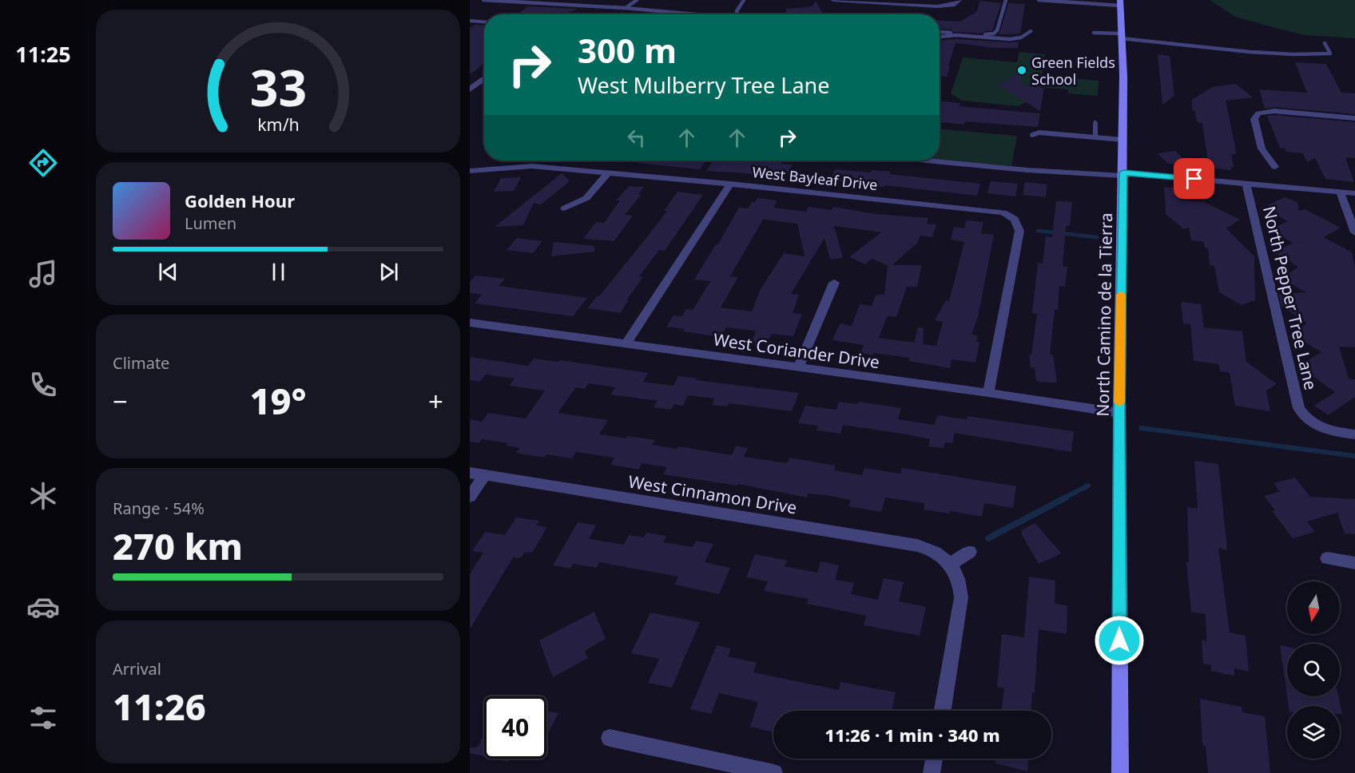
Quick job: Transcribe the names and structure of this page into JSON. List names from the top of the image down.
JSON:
{
  "streets": {
    "street": [
      "West Bayleaf Drive",
      "North Pepper Tree Lane",
      "North Camino de la Tierra",
      "West Coriander Drive",
      "West Cinnamon Drive"
    ]
  },
  "crossings": [
    ["West Bayleaf Drive", "West Coriander Drive"],
    ["North Camino de la Tierra", "West Coriander Drive"]
  ],
  "places": ["Green Fields School"],
  "north": "bottom",
  "page": {
    "tabs": "11:25",
    "turn": ["300 m", "West Mulberry Tree Lane"],
    "song": ["Golden Hour", "Lumen"],
    "tile": [
      "Climate",
      ["Range · 54%", "270 km"],
      ["Arrival", "11:26"]
    ],
    "heat": ["−", "19°", "+"],
    "limit": "40",
    "trip": "11:26 · 1 min · 340 m",
    "gauge": ["33", "km/h"]
  }
}
